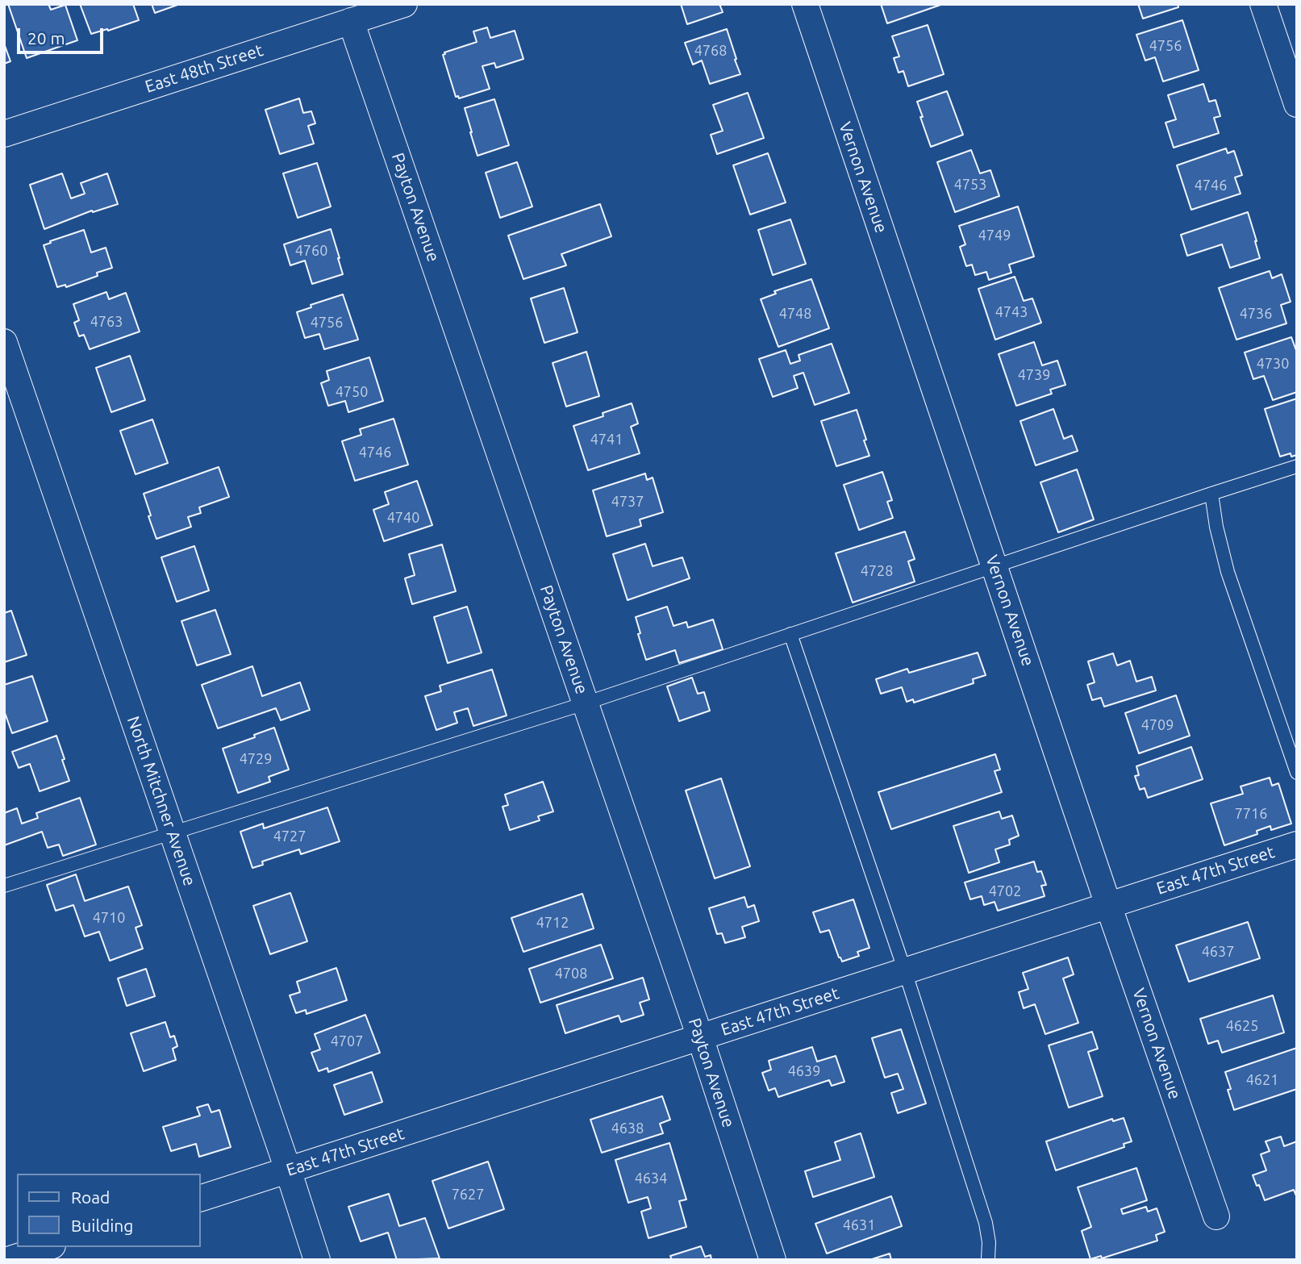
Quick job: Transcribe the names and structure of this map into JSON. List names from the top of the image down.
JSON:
{
  "streets": {
    "street": [
      "East 48th Street",
      "Vernon Avenue",
      "Payton Avenue",
      "North Mitchner Avenue",
      "East 47th Street"
    ]
  },
  "crossings": [
    ["East 48th Street", "Payton Avenue"],
    ["Vernon Avenue", "East 47th Street"],
    ["Payton Avenue", "East 47th Street"],
    ["North Mitchner Avenue", "East 47th Street"]
  ],
  "house_numbers": [
    "4756",
    "4768",
    "4753",
    "4746",
    "4749",
    "4760",
    "4743",
    "4748",
    "4736",
    "4763",
    "4756",
    "4730",
    "4739",
    "4750",
    "4741",
    "4746",
    "4737",
    "4740",
    "4728",
    "4709",
    "4729",
    "7716",
    "4727",
    "4702",
    "4710",
    "4712",
    "4637",
    "4708",
    "4625",
    "4707",
    "4639",
    "4621",
    "4638",
    "4634",
    "7627",
    "4631"
  ],
  "legend": ["Road", "Building"],
  "scale_bar": "20 m"
}
